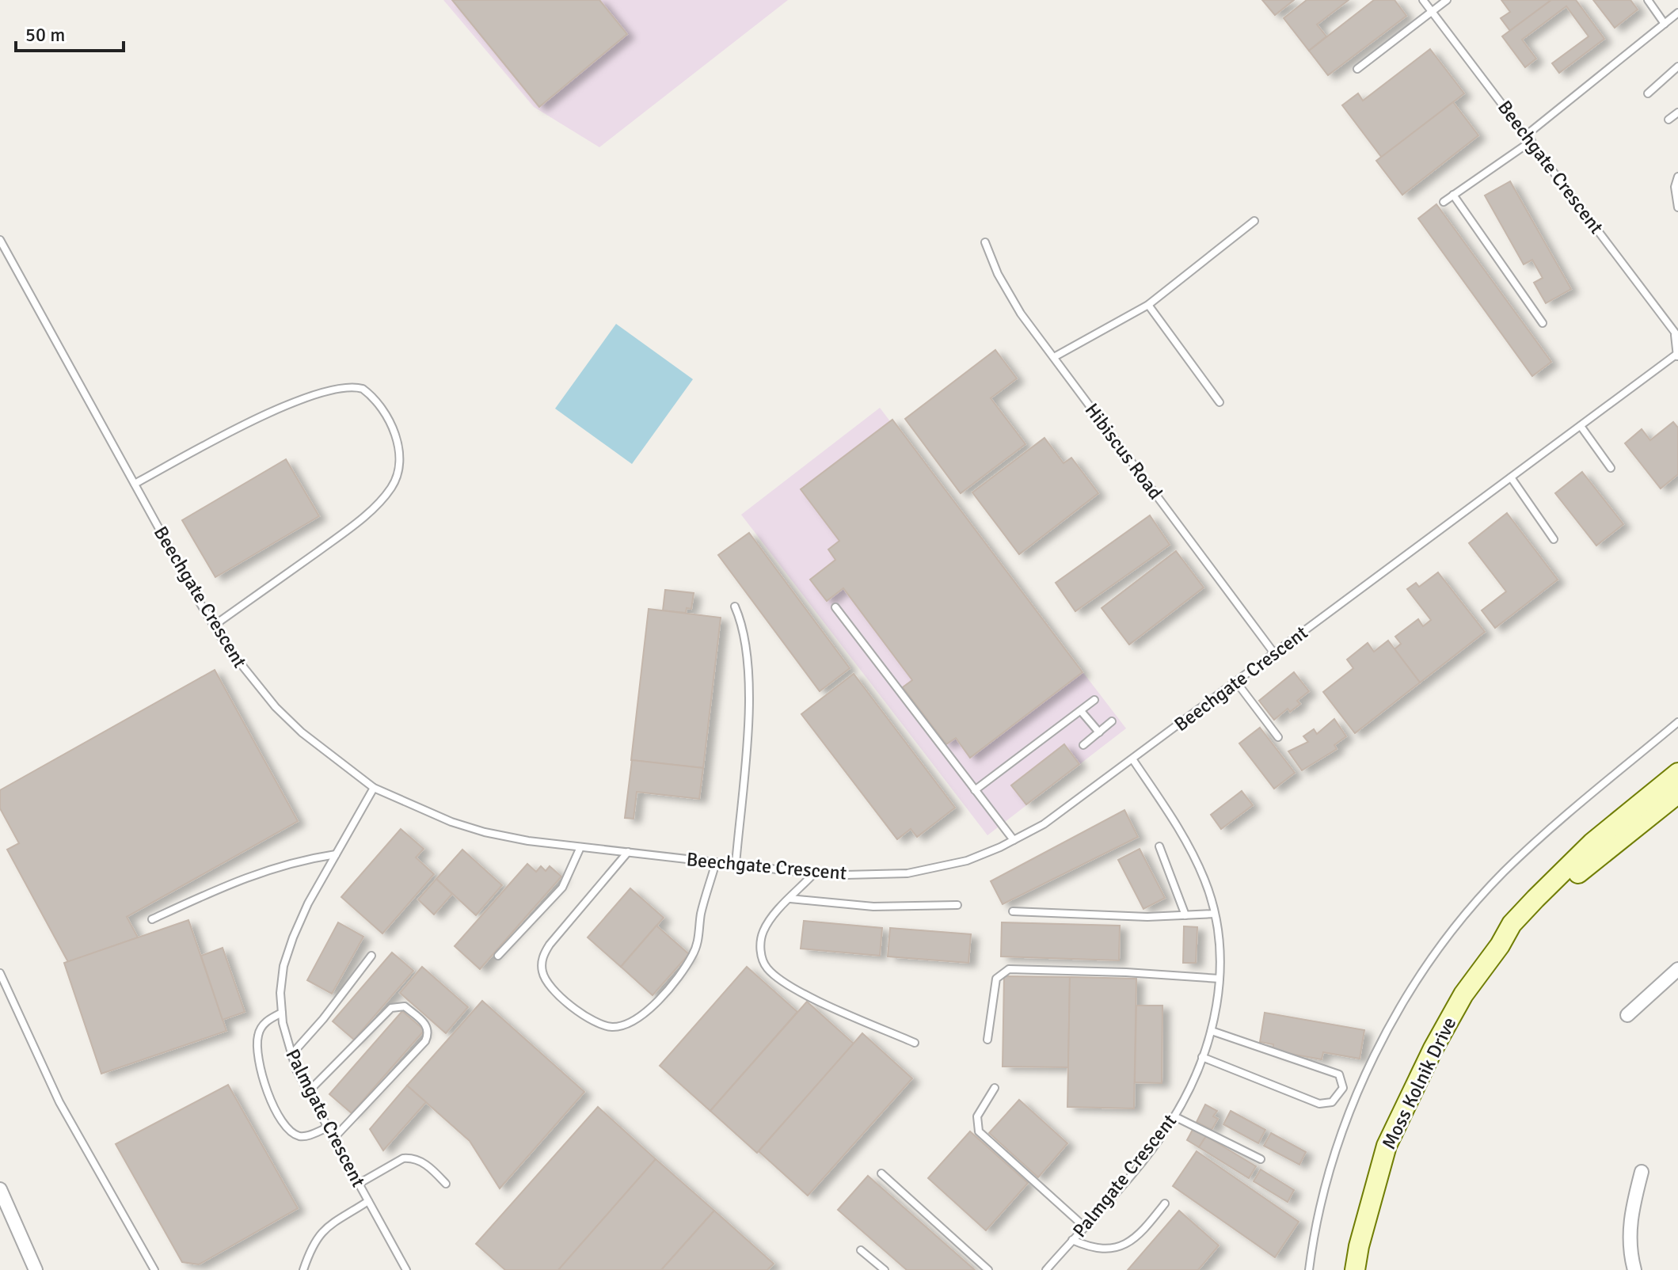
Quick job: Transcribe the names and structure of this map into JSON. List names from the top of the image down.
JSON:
{
  "streets": {
    "main road": ["Moss Kolnik Drive"],
    "lane": ["Beechgate Crescent", "Hibiscus Road", "Palmgate Crescent"]
  },
  "crossings": [
    ["Beechgate Crescent", "Hibiscus Road"],
    ["Beechgate Crescent", "Palmgate Crescent"]
  ],
  "scale_bar": "50 m"
}
